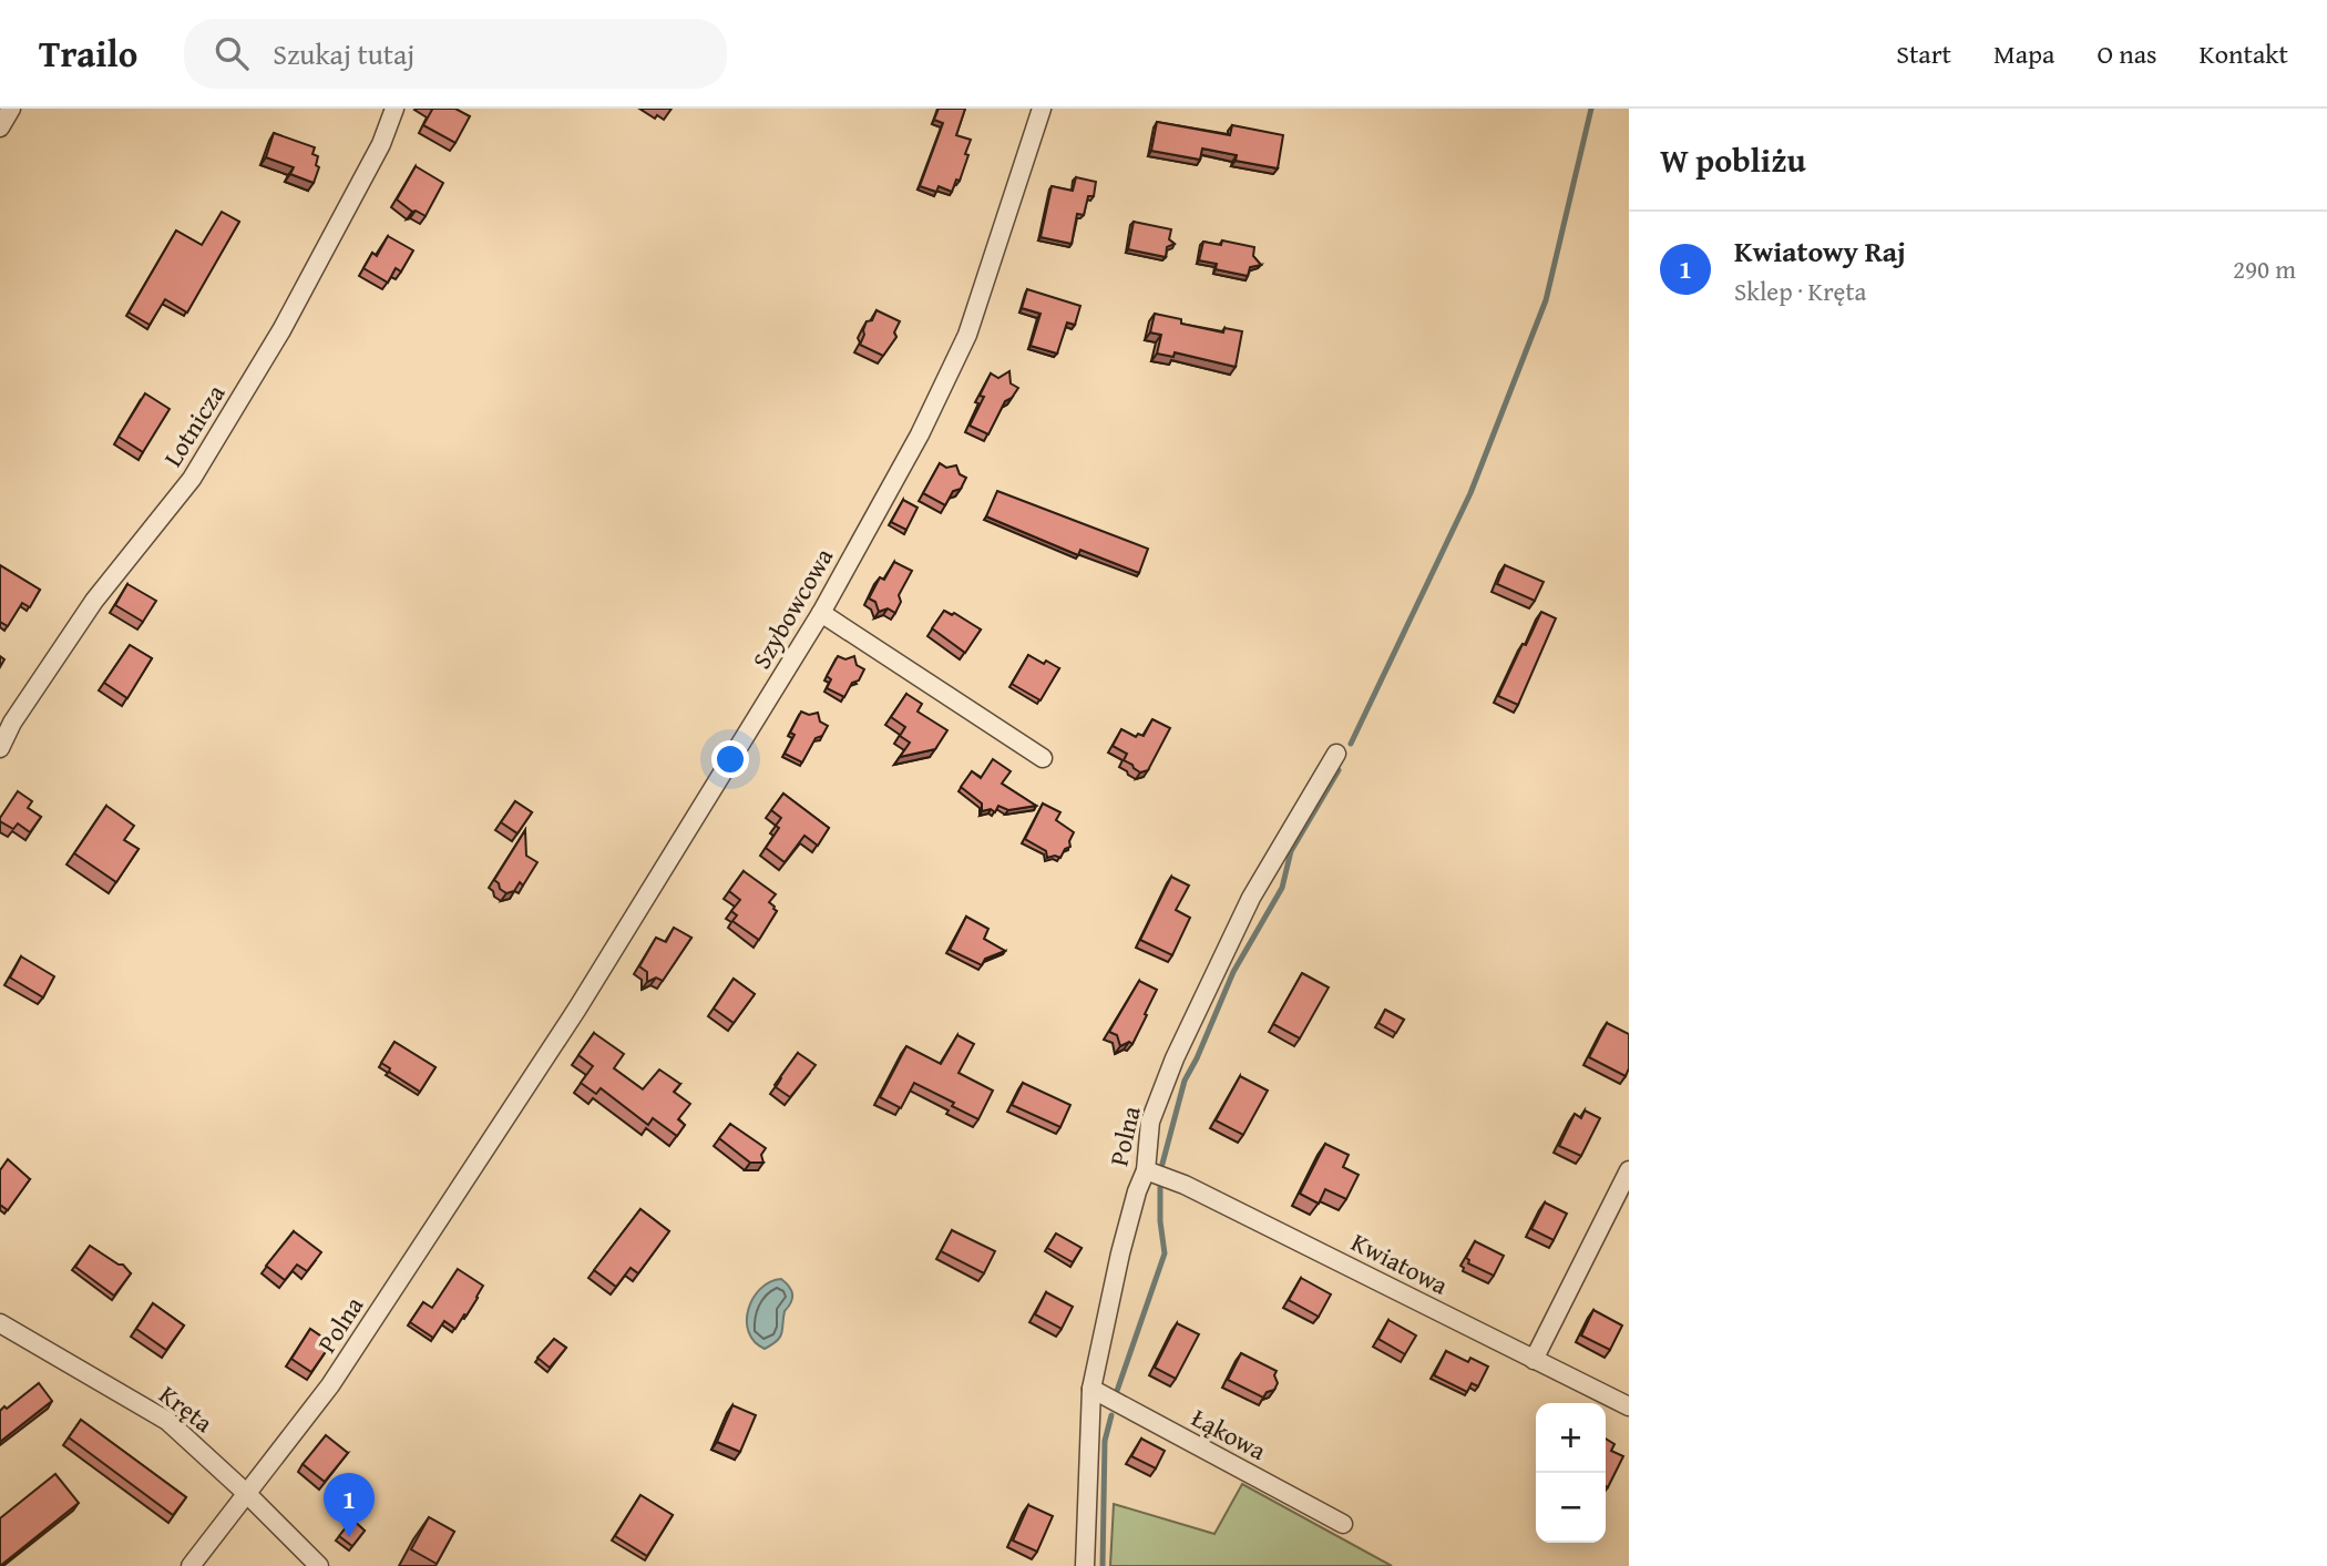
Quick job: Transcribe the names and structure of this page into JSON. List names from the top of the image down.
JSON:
{
  "streets": {
    "street": [
      "Lotnicza",
      "Szybowcowa",
      "Polna",
      "Kwiatowa",
      "Kręta",
      "Łąkowa"
    ]
  },
  "crossings": [
    ["Szybowcowa", "Polna"],
    ["Polna", "Kwiatowa"],
    ["Polna", "Kręta"],
    ["Polna", "Łąkowa"]
  ],
  "page": {
    "header": "Trailo",
    "search": "Szukaj tutaj",
    "nav": [
      "Start",
      "Mapa",
      "O nas",
      "Kontakt"
    ],
    "heading": "W pobliżu",
    "list": [
      {
        "mark": "1",
        "name": "Kwiatowy Raj",
        "note": "Sklep · Kręta",
        "value": "290 m"
      }
    ],
    "map_buttons": ["+", "−"],
    "pins": "1"
  }
}
